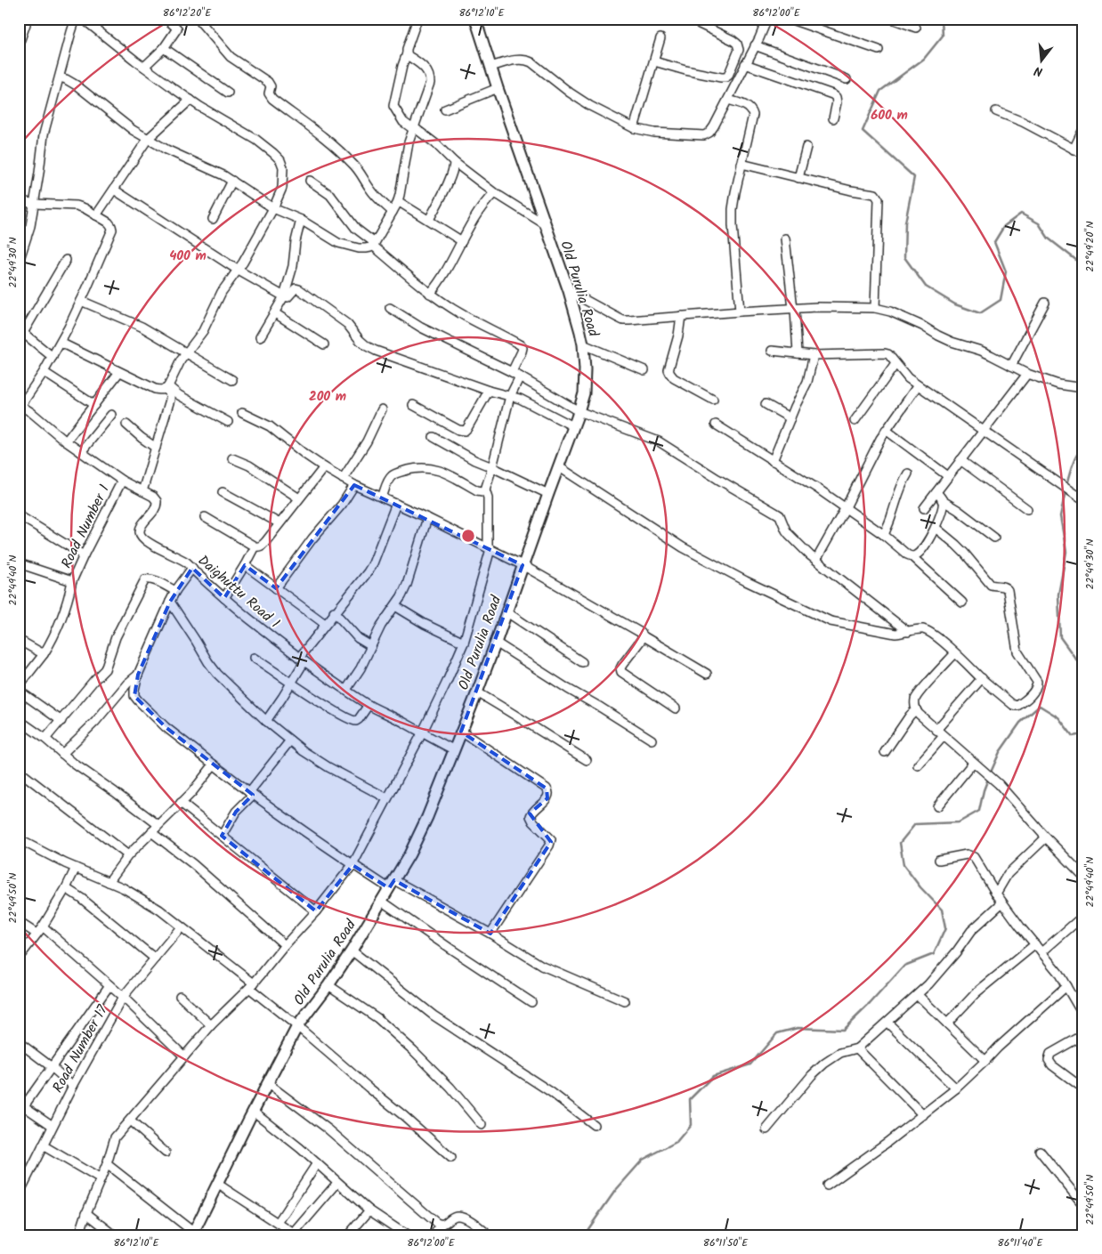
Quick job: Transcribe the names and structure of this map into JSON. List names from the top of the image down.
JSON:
{
  "streets": {
    "main road": ["Old Purulia Road"],
    "street": ["Road Number 1", "Daighuttu Road 1", "Road Number 17"]
  },
  "crossings": [
    ["Old Purulia Road", "Daighuttu Road 1"],
    ["Road Number 1", "Daighuttu Road 1"]
  ],
  "north": "bottom",
  "coordinates": [
    "86°12'20\"E",
    "86°12'10\"E",
    "86°12'00\"E",
    "22°49'20\"N",
    "22°49'30\"N",
    "22°49'40\"N",
    "22°49'50\"N",
    "86°11'50\"E",
    "86°11'40\"E"
  ],
  "rings": ["600 m", "400 m", "200 m"]
}
